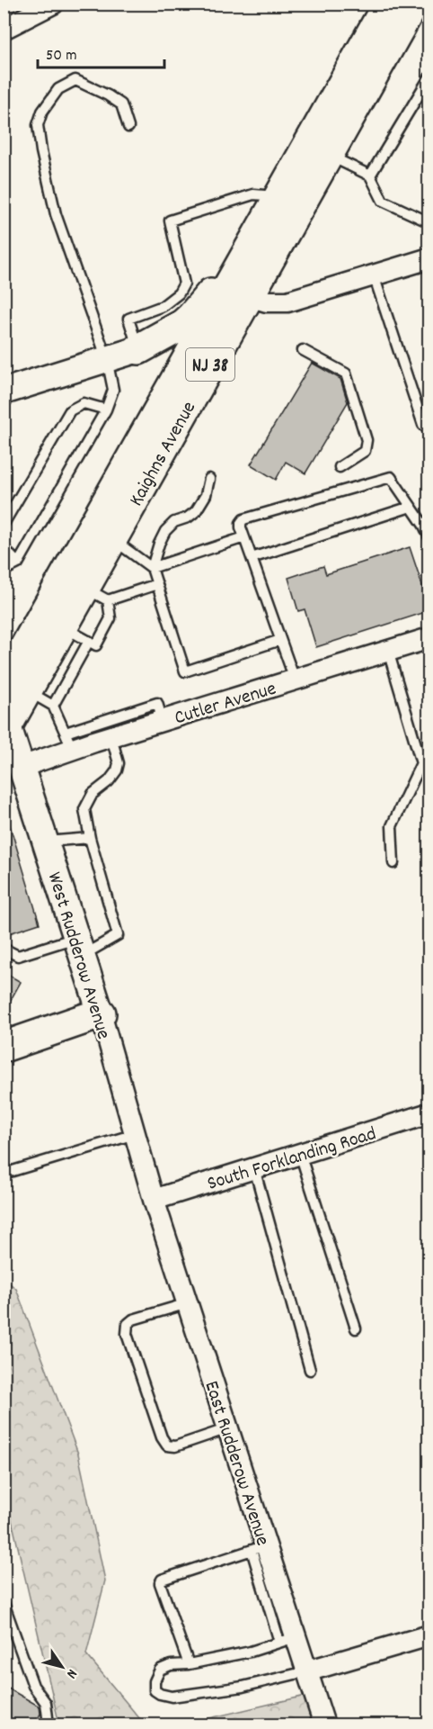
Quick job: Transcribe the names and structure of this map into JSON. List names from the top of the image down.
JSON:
{
  "streets": {
    "highway": ["NJ 38", "Kaighns Avenue"],
    "street": [
      "Cutler Avenue",
      "West Rudderow Avenue",
      "South Forklanding Road",
      "East Rudderow Avenue"
    ]
  },
  "crossings": [
    ["Kaighns Avenue", "West Rudderow Avenue"],
    ["Cutler Avenue", "West Rudderow Avenue"],
    ["West Rudderow Avenue", "South Forklanding Road"],
    ["West Rudderow Avenue", "East Rudderow Avenue"],
    ["South Forklanding Road", "East Rudderow Avenue"]
  ],
  "scale_bar": "50 m",
  "north": "bottom right"
}
